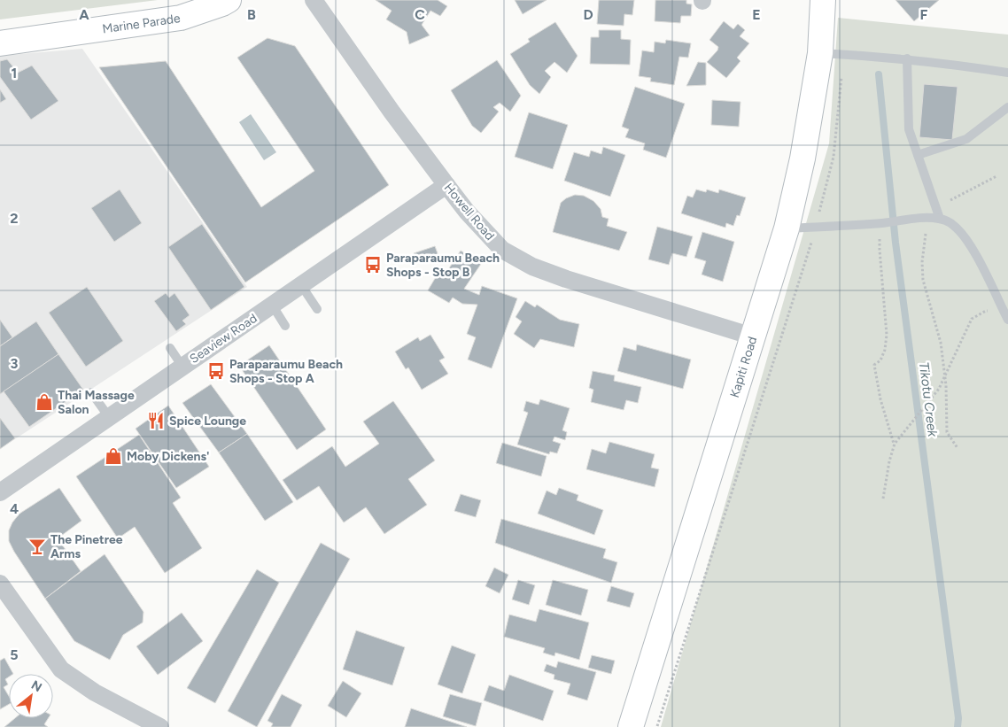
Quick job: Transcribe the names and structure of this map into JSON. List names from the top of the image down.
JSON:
{
  "streets": {
    "main road": ["Marine Parade", "Kapiti Road"],
    "street": ["Howell Road", "Seaview Road"]
  },
  "crossings": [
    ["Howell Road", "Seaview Road"],
    ["Howell Road", "Kapiti Road"]
  ],
  "water": ["Tikotu Creek"],
  "places": {
    "bus stop": ["Paraparaumu Beach Shops - Stop B", "Paraparaumu Beach Shops - Stop A"],
    "shop": ["Thai Massage Salon", "Moby Dickens'"],
    "restaurant": ["Spice Lounge"],
    "bar": ["The Pinetree Arms"]
  },
  "north": "top right",
  "grid": {
    "columns": [
      "A",
      "B",
      "C",
      "D",
      "E",
      "F"
    ],
    "rows": [
      "1",
      "2",
      "3",
      "4",
      "5"
    ]
  }
}
